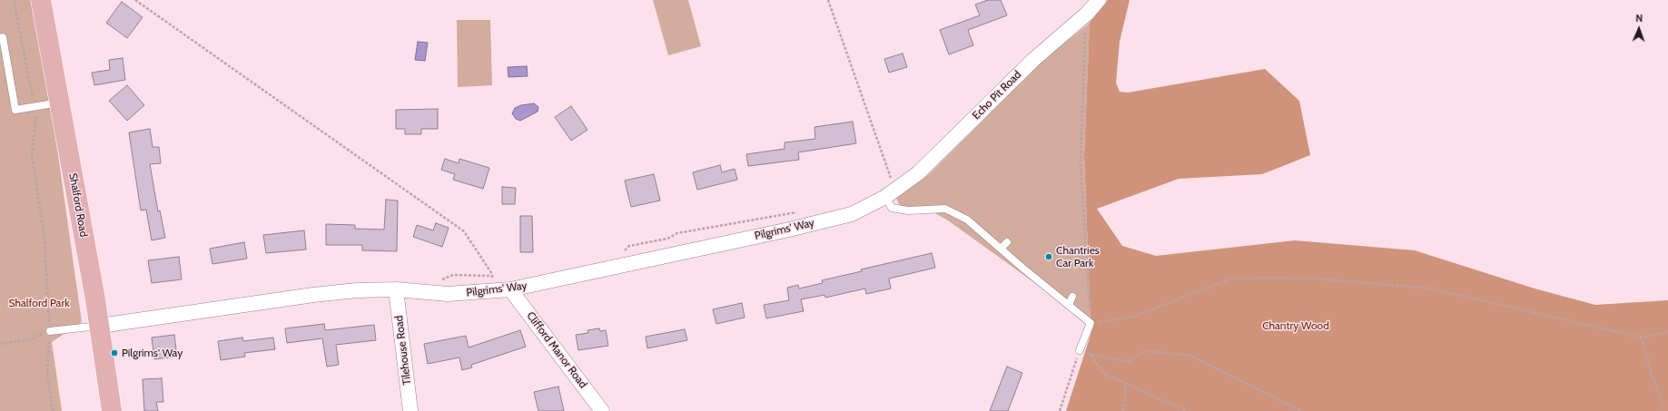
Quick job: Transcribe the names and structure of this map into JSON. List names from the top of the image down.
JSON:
{
  "streets": {
    "main road": ["Shalford Road"],
    "street": [
      "Echo Pit Road",
      "Pilgrims' Way",
      "Tilehouse Road",
      "Clifford Manor Road"
    ]
  },
  "crossings": [
    ["Echo Pit Road", "Pilgrims' Way"],
    ["Shalford Road", "Pilgrims' Way"],
    ["Pilgrims' Way", "Tilehouse Road"],
    ["Pilgrims' Way", "Clifford Manor Road"]
  ],
  "parks": ["Shalford Park", "Chantry Wood"],
  "places": ["Chantries Car Park", "Pilgrims' Way"],
  "north": "top"
}
